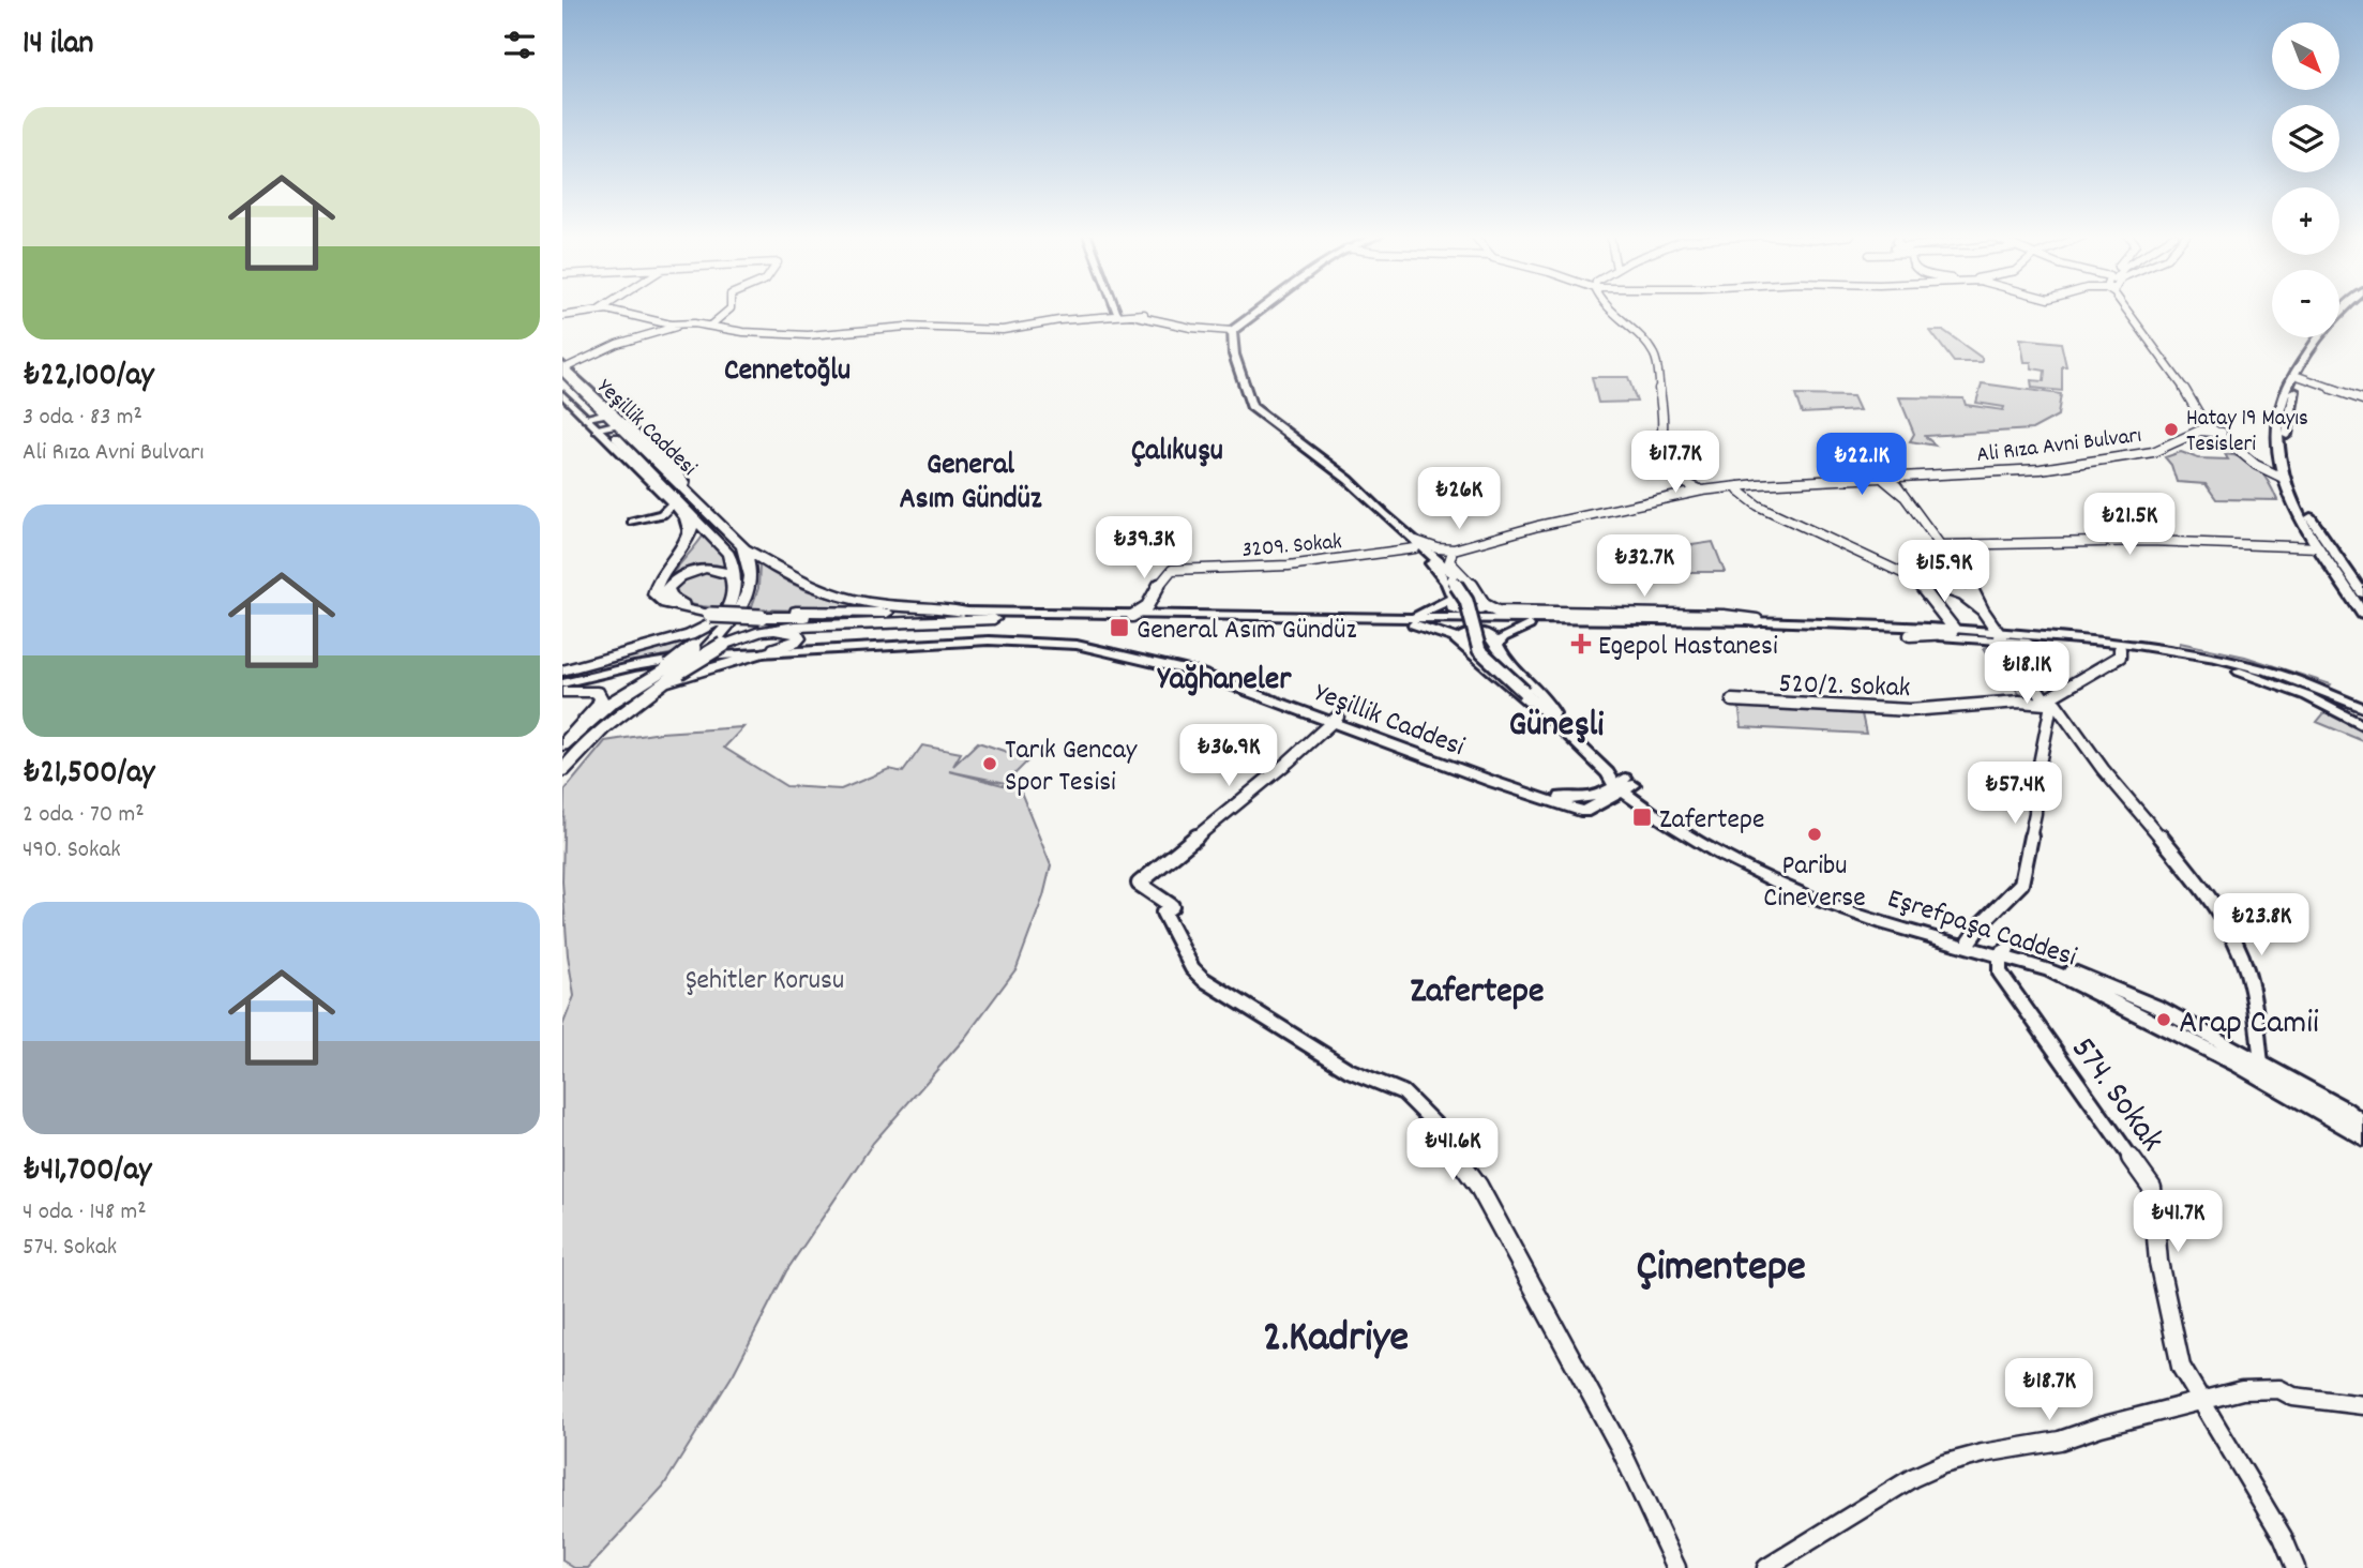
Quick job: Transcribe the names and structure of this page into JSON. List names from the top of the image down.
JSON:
{
  "streets": {
    "highway": ["Yeşillik Caddesi"],
    "main road": [
      "Ali Rıza Avni Bulvarı",
      "3209. Sokak",
      "520/2. Sokak",
      "Eşrefpaşa Caddesi",
      "574. Sokak"
    ]
  },
  "crossings": [
    ["Yeşillik Caddesi", "Eşrefpaşa Caddesi"],
    ["Ali Rıza Avni Bulvarı", "3209. Sokak"],
    ["Eşrefpaşa Caddesi", "574. Sokak"]
  ],
  "districts": [
    "Cennetoğlu",
    "Çalıkuşu",
    "General Asım Gündüz",
    "Yağhaneler",
    "Güneşli",
    "Zafertepe",
    "Çimentepe",
    "2.Kadriye"
  ],
  "parks": ["Şehitler Korusu"],
  "places": {
    "other": [
      "Hatay 19 Mayıs Tesisleri",
      "Tarık Gencay Spor Tesisi",
      "Paribu Cineverse",
      "Arap Camii"
    ],
    "transit": ["General Asım Gündüz", "Zafertepe"],
    "health": ["Egepol Hastanesi"]
  },
  "north": "bottom right",
  "page": {
    "heading": "14 ilan",
    "map_buttons": ["+", "−"],
    "list": [
      {
        "name": "₺22,100/ay",
        "note": "3 oda · 83 m² · Ali Rıza Avni Bulvarı"
      },
      {
        "name": "₺21,500/ay",
        "note": "2 oda · 70 m² · 490. Sokak"
      },
      {
        "name": "₺41,700/ay",
        "note": "4 oda · 148 m² · 574. Sokak"
      }
    ],
    "price": [
      "₺17.7K",
      "₺22.1K",
      "₺26K",
      "₺21.5K",
      "₺39.3K",
      "₺32.7K",
      "₺15.9K",
      "₺18.1K",
      "₺36.9K",
      "₺57.4K",
      "₺23.8K",
      "₺41.6K",
      "₺41.7K",
      "₺18.7K"
    ]
  }
}
